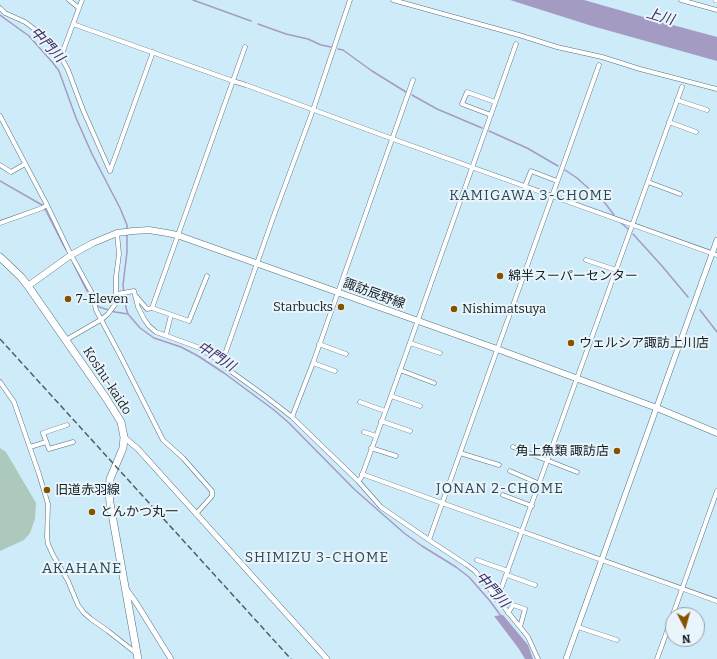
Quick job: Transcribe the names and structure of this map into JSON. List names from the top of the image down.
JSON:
{
  "streets": {
    "highway": ["Koshu-kaido"],
    "main road": ["諏訪辰野線"]
  },
  "crossings": [
    ["諏訪辰野線", "Koshu-kaido"]
  ],
  "districts": [
    "KAMIGAWA 3-CHOME",
    "JONAN 2-CHOME",
    "SHIMIZU 3-CHOME",
    "AKAHANE"
  ],
  "water": ["上川", "中門川"],
  "places": [
    "綿半スーパーセンター",
    "7-Eleven",
    "Starbucks",
    "Nishimatsuya",
    "ウェルシア諏訪上川店",
    "角上魚類 諏訪店",
    "旧道赤羽線",
    "とんかつ丸一"
  ],
  "north": "bottom"
}
